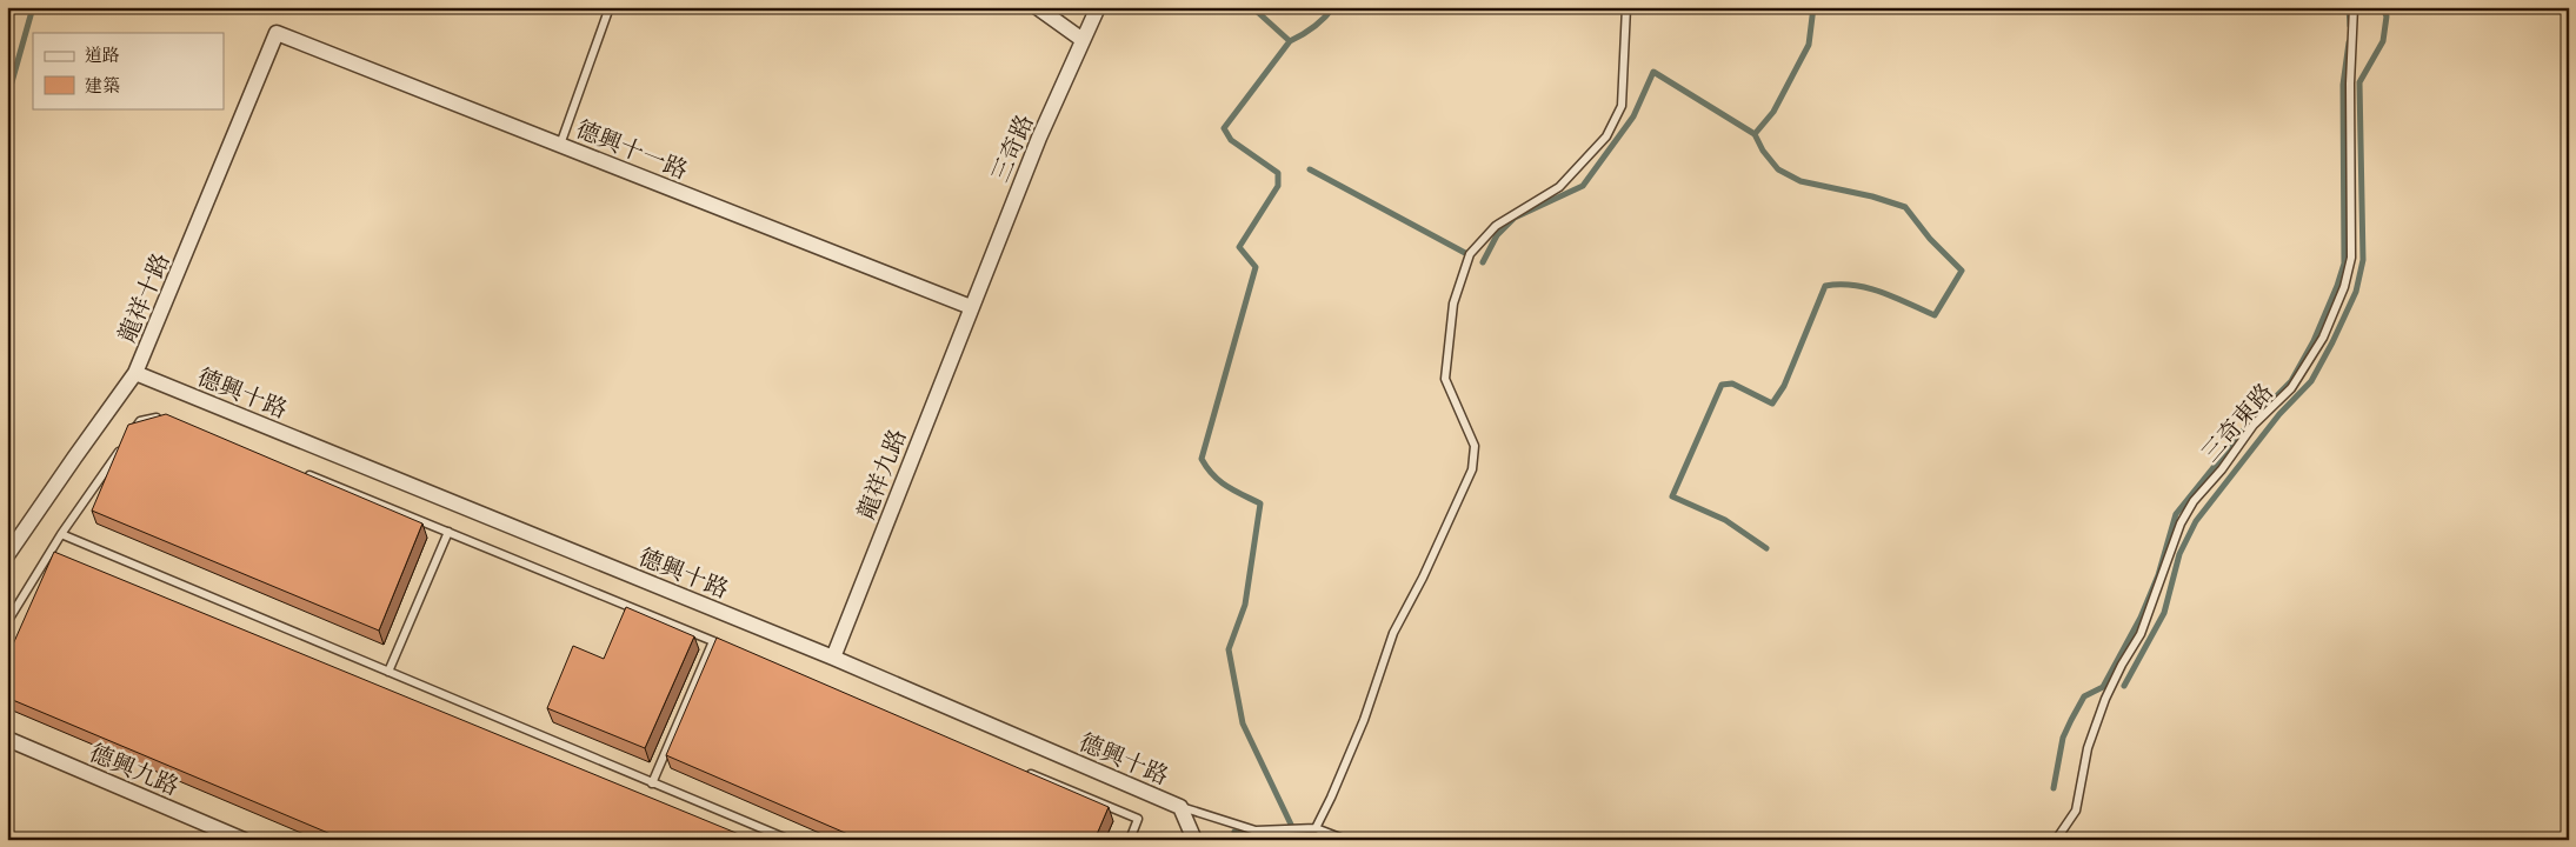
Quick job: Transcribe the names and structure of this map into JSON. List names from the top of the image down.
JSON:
{
  "streets": {
    "street": [
      "三奇路",
      "德興十一路",
      "龍祥十路",
      "德興十路",
      "龍祥九路",
      "德興九路"
    ],
    "lane": ["三奇東路"]
  },
  "crossings": [
    ["三奇路", "德興十一路"],
    ["三奇路", "龍祥九路"],
    ["德興十一路", "龍祥十路"],
    ["德興十一路", "龍祥九路"],
    ["龍祥十路", "德興十路"],
    ["德興十路", "龍祥九路"]
  ],
  "legend": ["道路", "建築"]
}
